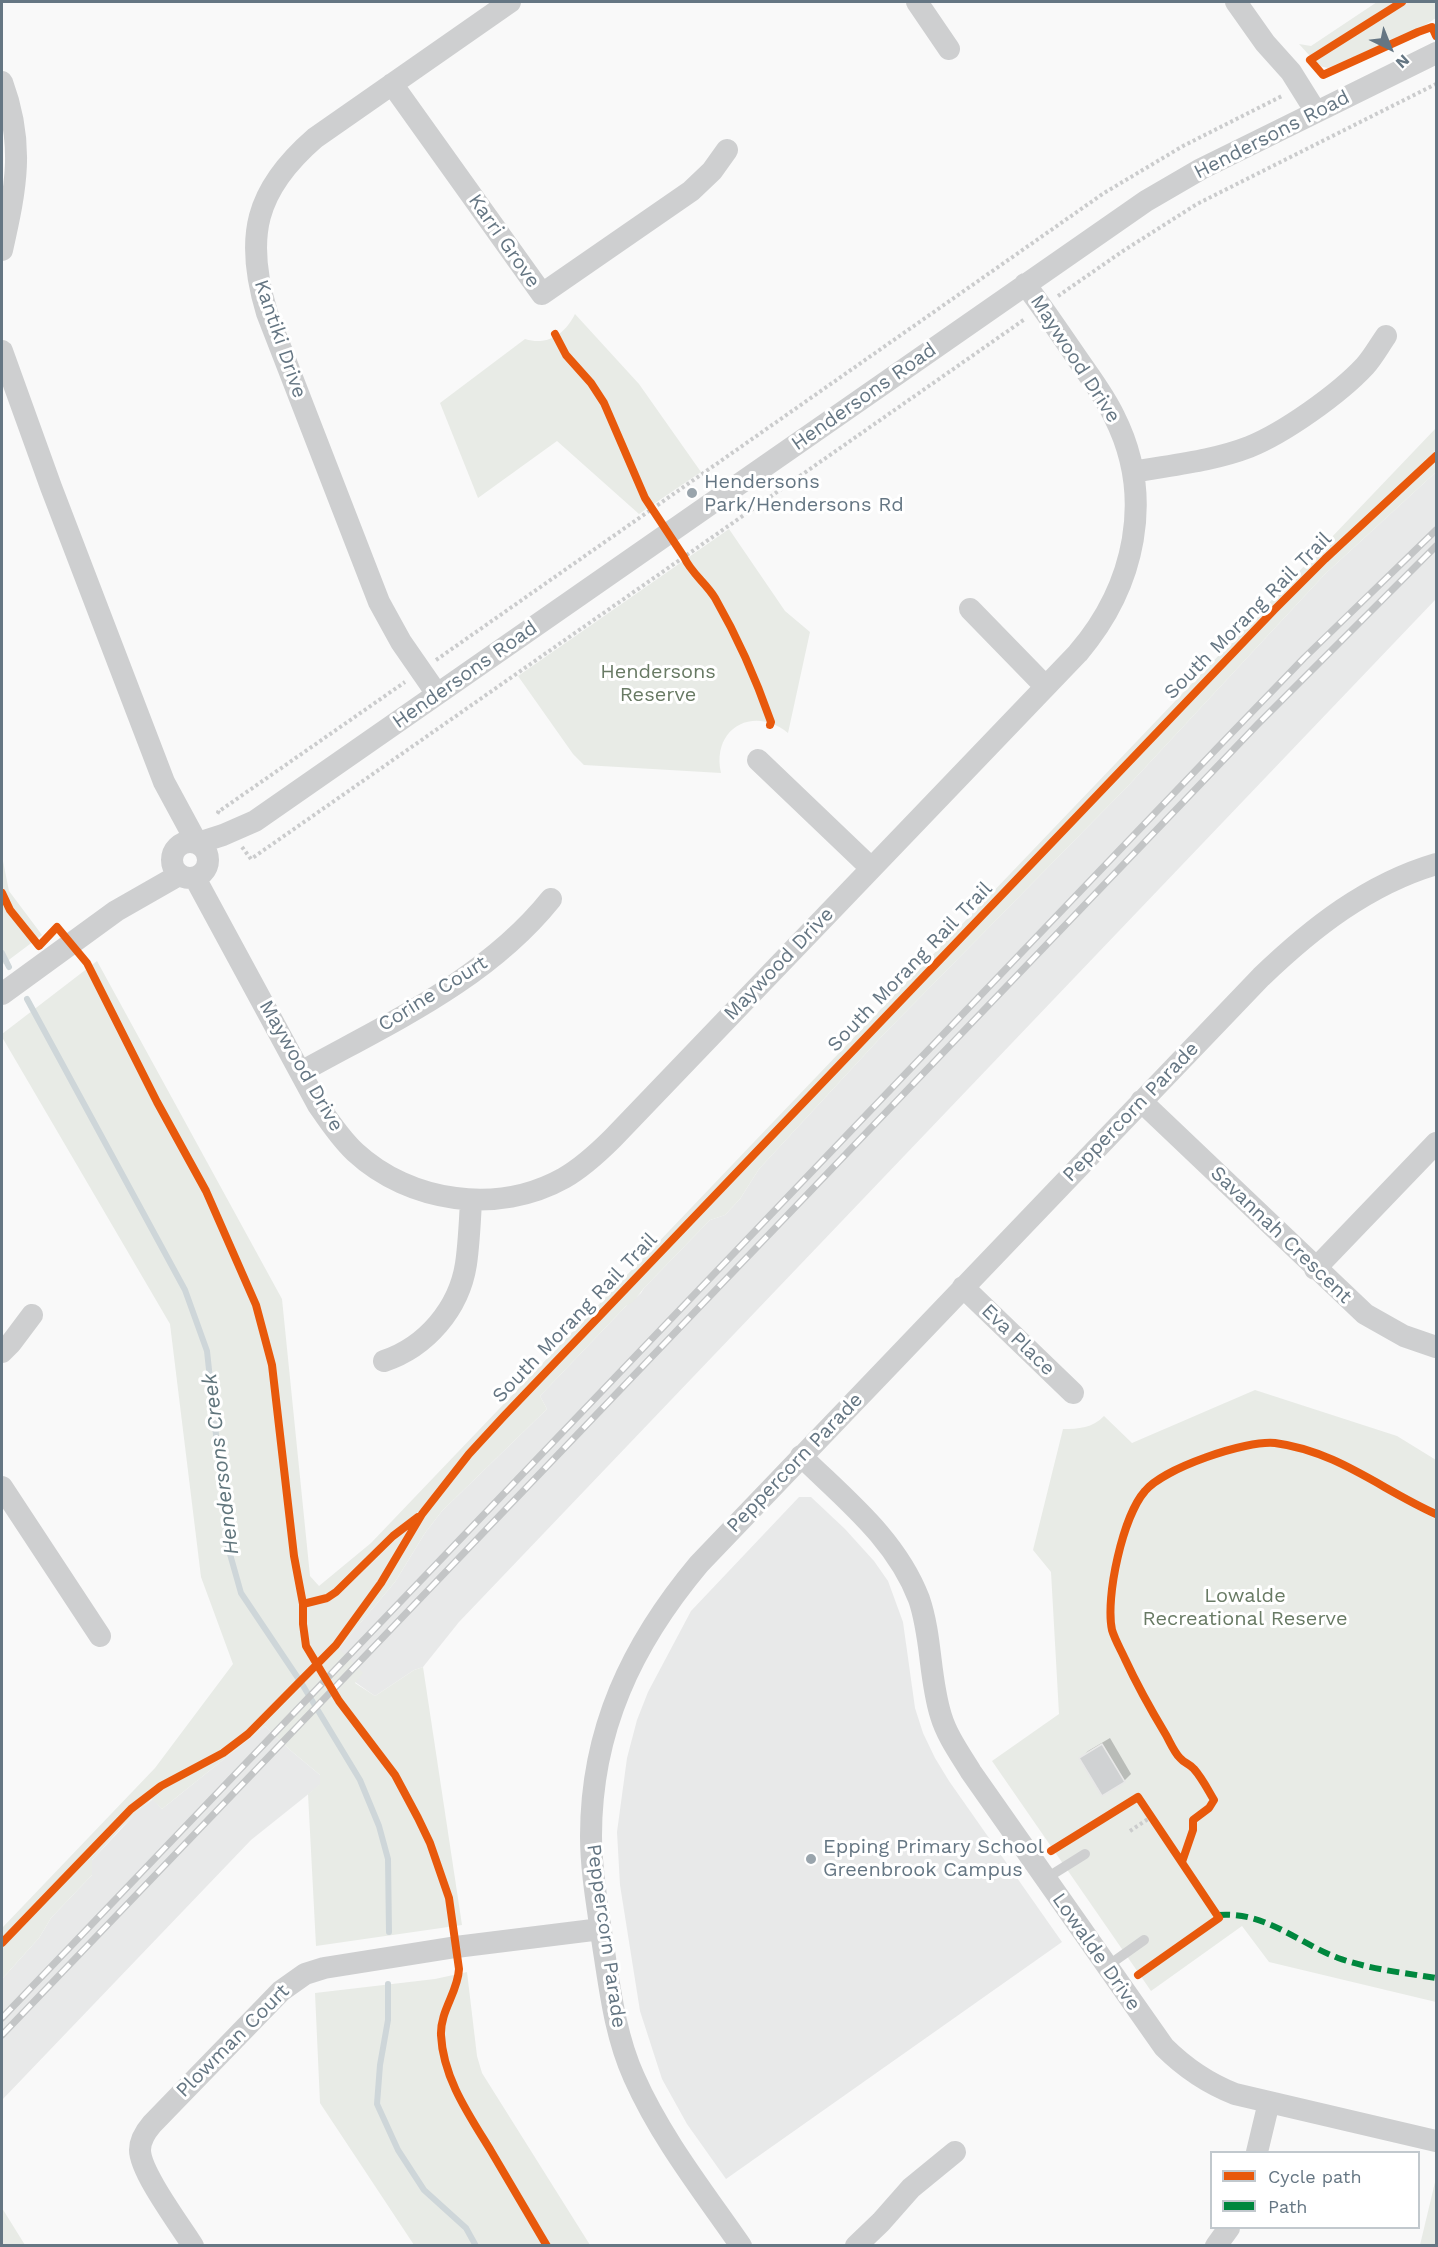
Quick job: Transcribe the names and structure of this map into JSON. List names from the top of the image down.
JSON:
{
  "streets": {
    "street": [
      "Hendersons Road",
      "Karri Grove",
      "Kantiki Drive",
      "Maywood Drive",
      "Corine Court",
      "Peppercorn Parade",
      "Savannah Crescent",
      "Eva Place",
      "Lowalde Drive",
      "Plowman Court"
    ],
    "cycle path": ["South Morang Rail Trail"]
  },
  "crossings": [
    ["Hendersons Road", "Kantiki Drive"],
    ["Hendersons Road", "Maywood Drive"],
    ["Karri Grove", "Kantiki Drive"],
    ["Maywood Drive", "Corine Court"],
    ["Peppercorn Parade", "Savannah Crescent"],
    ["Peppercorn Parade", "Eva Place"],
    ["Peppercorn Parade", "Lowalde Drive"],
    ["Peppercorn Parade", "Plowman Court"]
  ],
  "water": ["Hendersons Creek"],
  "parks": ["Hendersons Reserve", "Lowalde Recreational Reserve"],
  "places": ["Hendersons Park/Hendersons Rd", "Epping Primary School Greenbrook Campus"],
  "legend": ["Cycle path", "Path"],
  "north": "bottom right"
}
